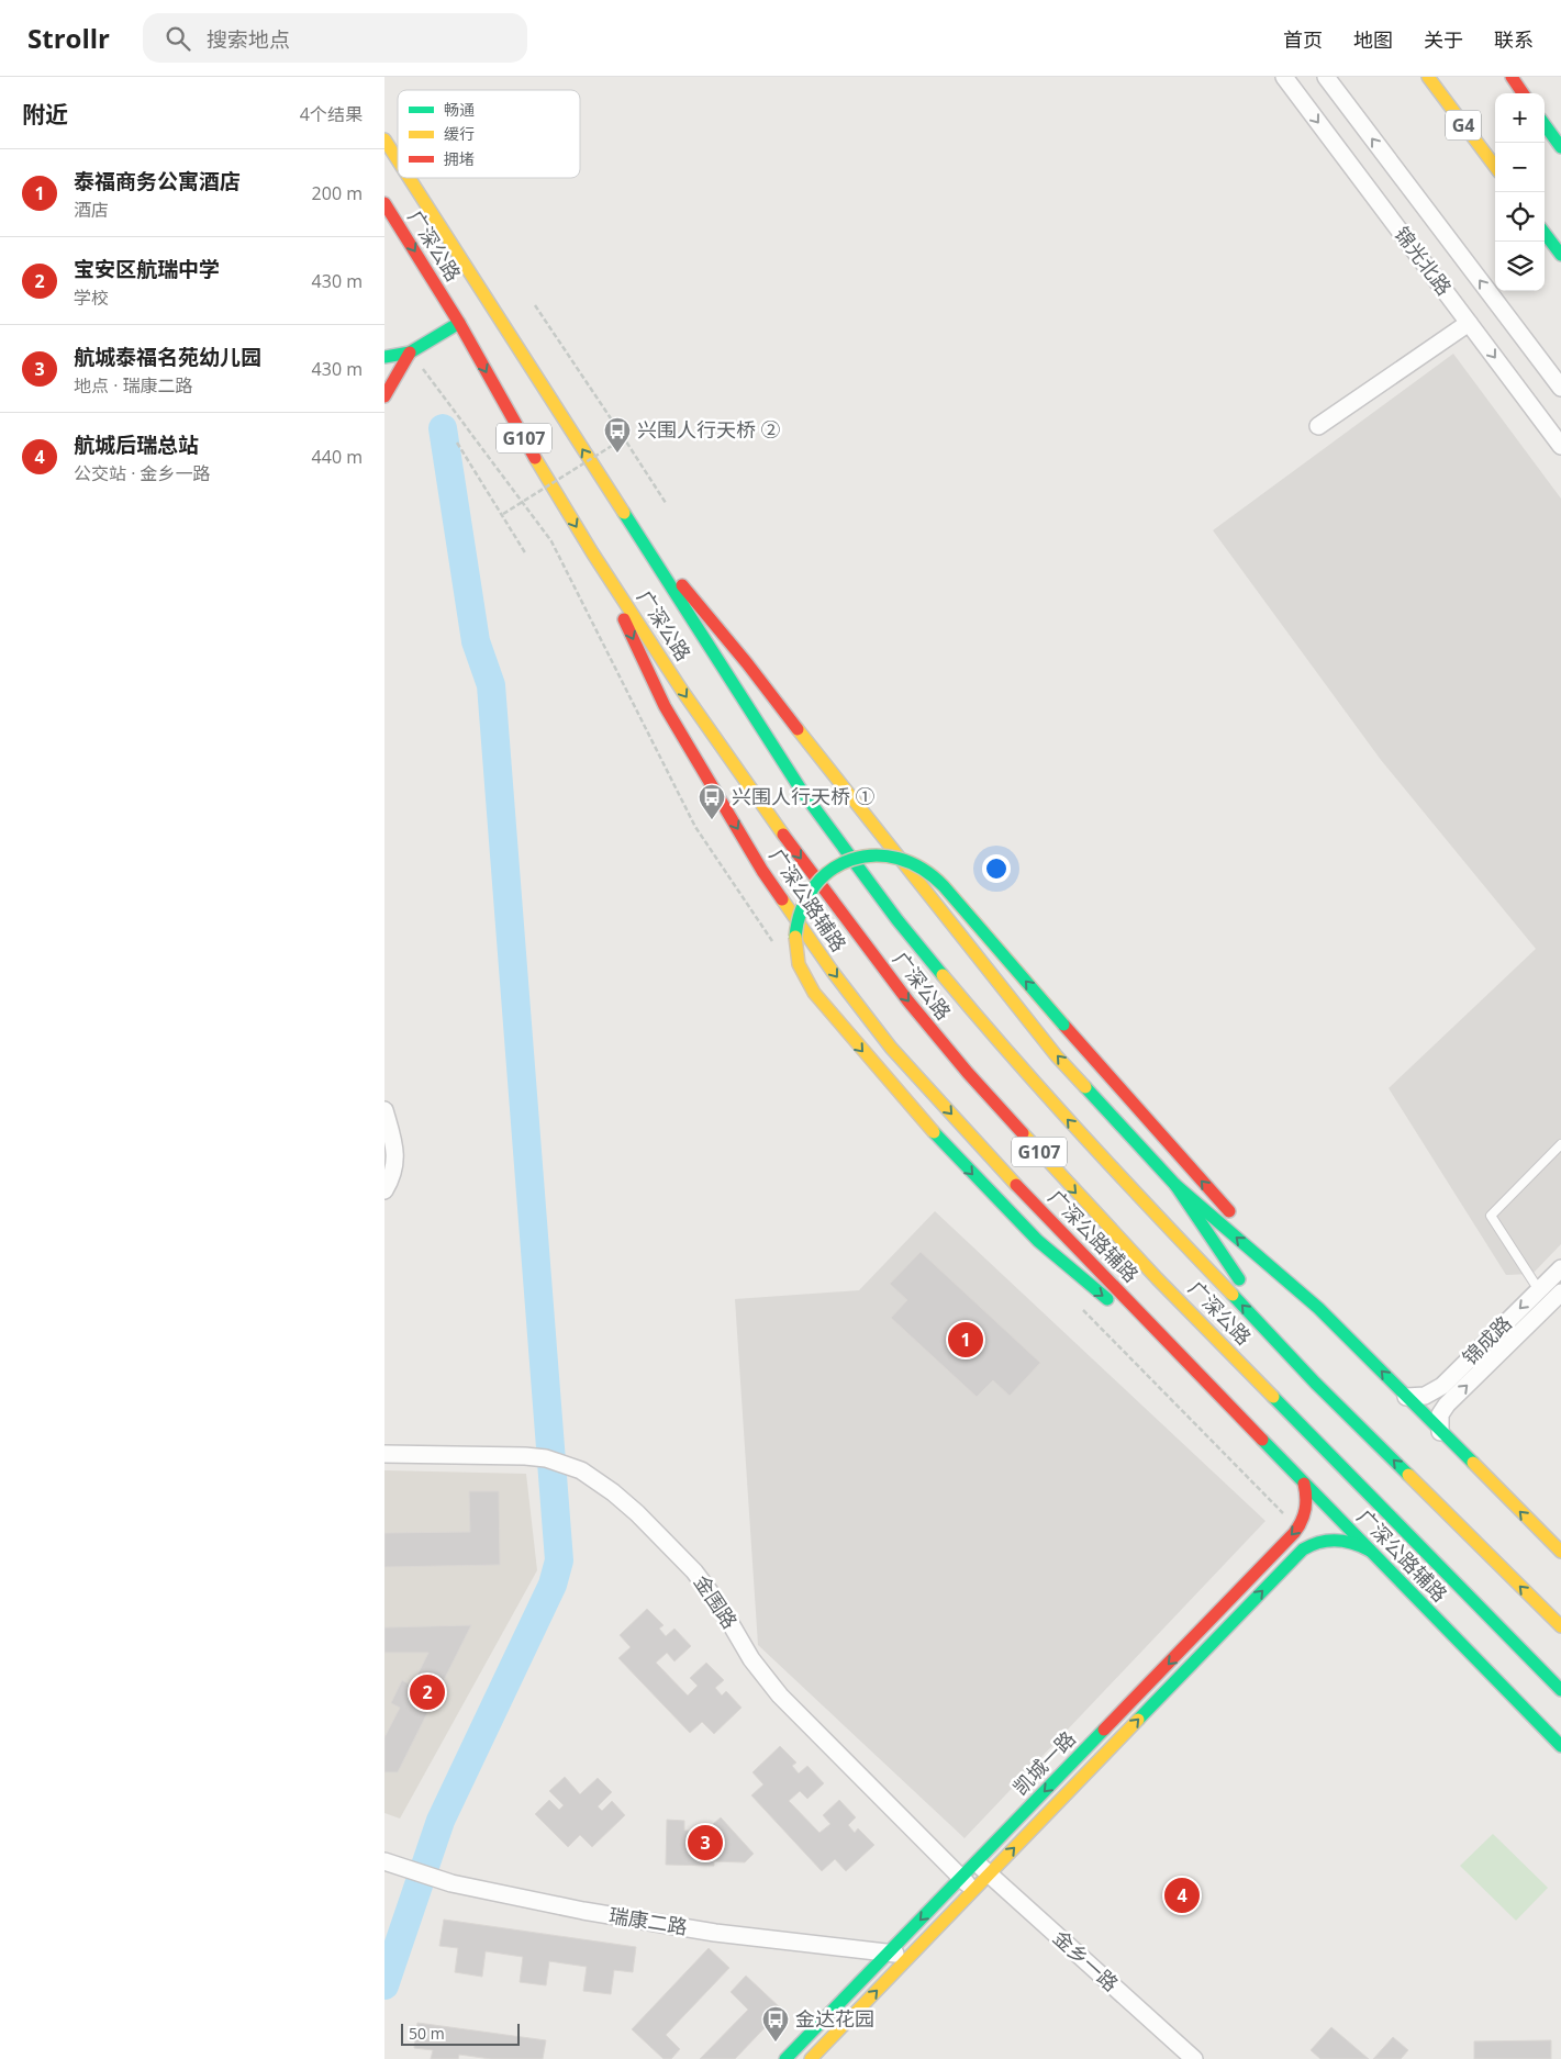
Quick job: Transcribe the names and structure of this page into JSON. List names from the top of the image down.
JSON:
{
  "streets": {
    "main road": [
      "G4",
      "广深公路",
      "G107",
      "广深公路辅路",
      "凯城一路"
    ],
    "street": [
      "锦光北路",
      "锦成路",
      "金围路",
      "瑞康二路",
      "金乡一路"
    ]
  },
  "crossings": [
    ["广深公路", "广深公路辅路"],
    ["广深公路辅路", "凯城一路"],
    ["金围路", "凯城一路"],
    ["凯城一路", "瑞康二路"],
    ["凯城一路", "金乡一路"]
  ],
  "places": {
    "bus stop": ["兴围人行天桥 ②", "兴围人行天桥 ①", "金达花园"]
  },
  "legend": ["畅通", "缓行", "拥堵"],
  "scale_bar": "50 m",
  "page": {
    "header": "Strollr",
    "search": "搜索地点",
    "nav": [
      "首页",
      "地图",
      "关于",
      "联系"
    ],
    "heading": ["附近", "4个结果"],
    "map_buttons": ["+", "−"],
    "list": [
      {
        "mark": "1",
        "name": "泰福商务公寓酒店",
        "note": "酒店",
        "value": "200 m"
      },
      {
        "mark": "2",
        "name": "宝安区航瑞中学",
        "note": "学校",
        "value": "430 m"
      },
      {
        "mark": "3",
        "name": "航城泰福名苑幼儿园",
        "note": "地点 · 瑞康二路",
        "value": "430 m"
      },
      {
        "mark": "4",
        "name": "航城后瑞总站",
        "note": "公交站 · 金乡一路",
        "value": "440 m"
      }
    ],
    "pins": [
      "1",
      "2",
      "3",
      "4"
    ],
    "scale": "50 m"
  }
}
